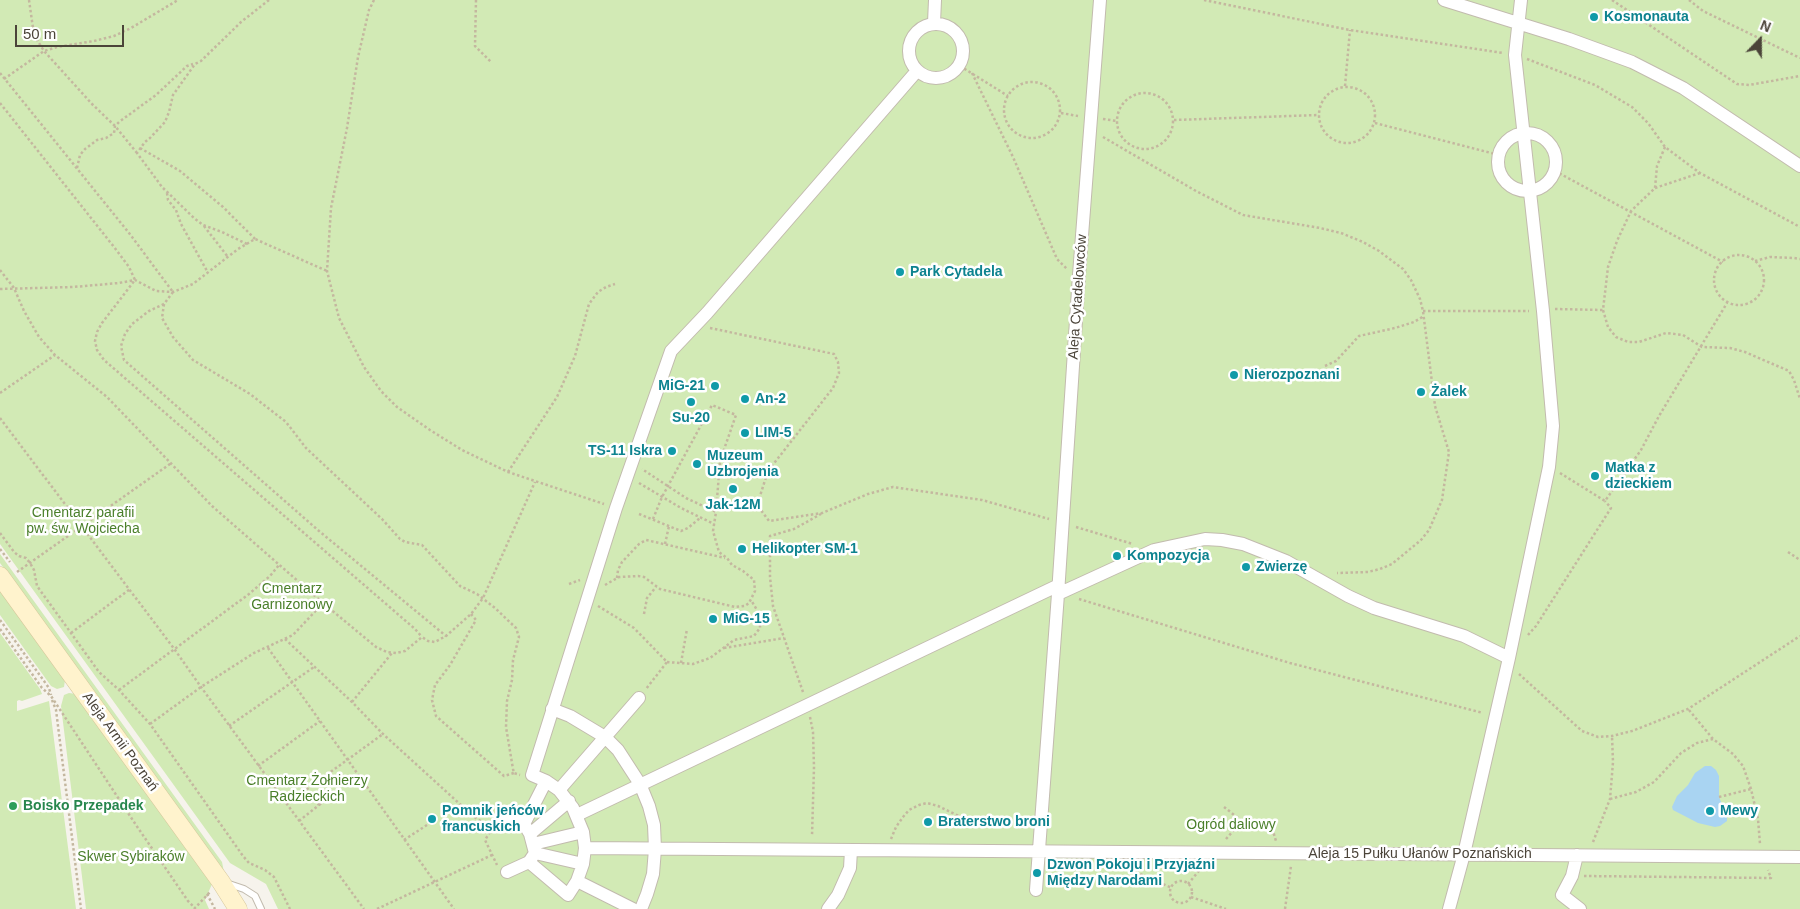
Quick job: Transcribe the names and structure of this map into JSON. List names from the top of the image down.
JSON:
{
  "streets": {
    "street": ["Aleja Cytadelowców", "Aleja Armii Poznań", "Aleja 15 Pułku Ułanów Poznańskich"]
  },
  "crossings": [
    ["Aleja Cytadelowców", "Aleja 15 Pułku Ułanów Poznańskich"]
  ],
  "parks": [
    "Cmentarz parafii pw. św. Wojciecha",
    "Cmentarz Garnizonowy",
    "Cmentarz Żołnierzy Radzieckich",
    "Ogród daliowy",
    "Skwer Sybiraków"
  ],
  "places": [
    "Kosmonauta",
    "Park Cytadela",
    "Nierozpoznani",
    "MiG-21",
    "Żalek",
    "An-2",
    "Su-20",
    "LIM-5",
    "TS-11 Iskra",
    "Muzeum Uzbrojenia",
    "Matka z dzieckiem",
    "Jak-12M",
    "Helikopter SM-1",
    "Kompozycja",
    "Zwierzę",
    "MiG-15",
    "Boisko Przepadek",
    "Mewy",
    "Pomnik jeńców francuskich",
    "Braterstwo broni",
    "Dzwon Pokoju i Przyjaźni Między Narodami"
  ],
  "scale_bar": "50 m",
  "north": "top"
}
